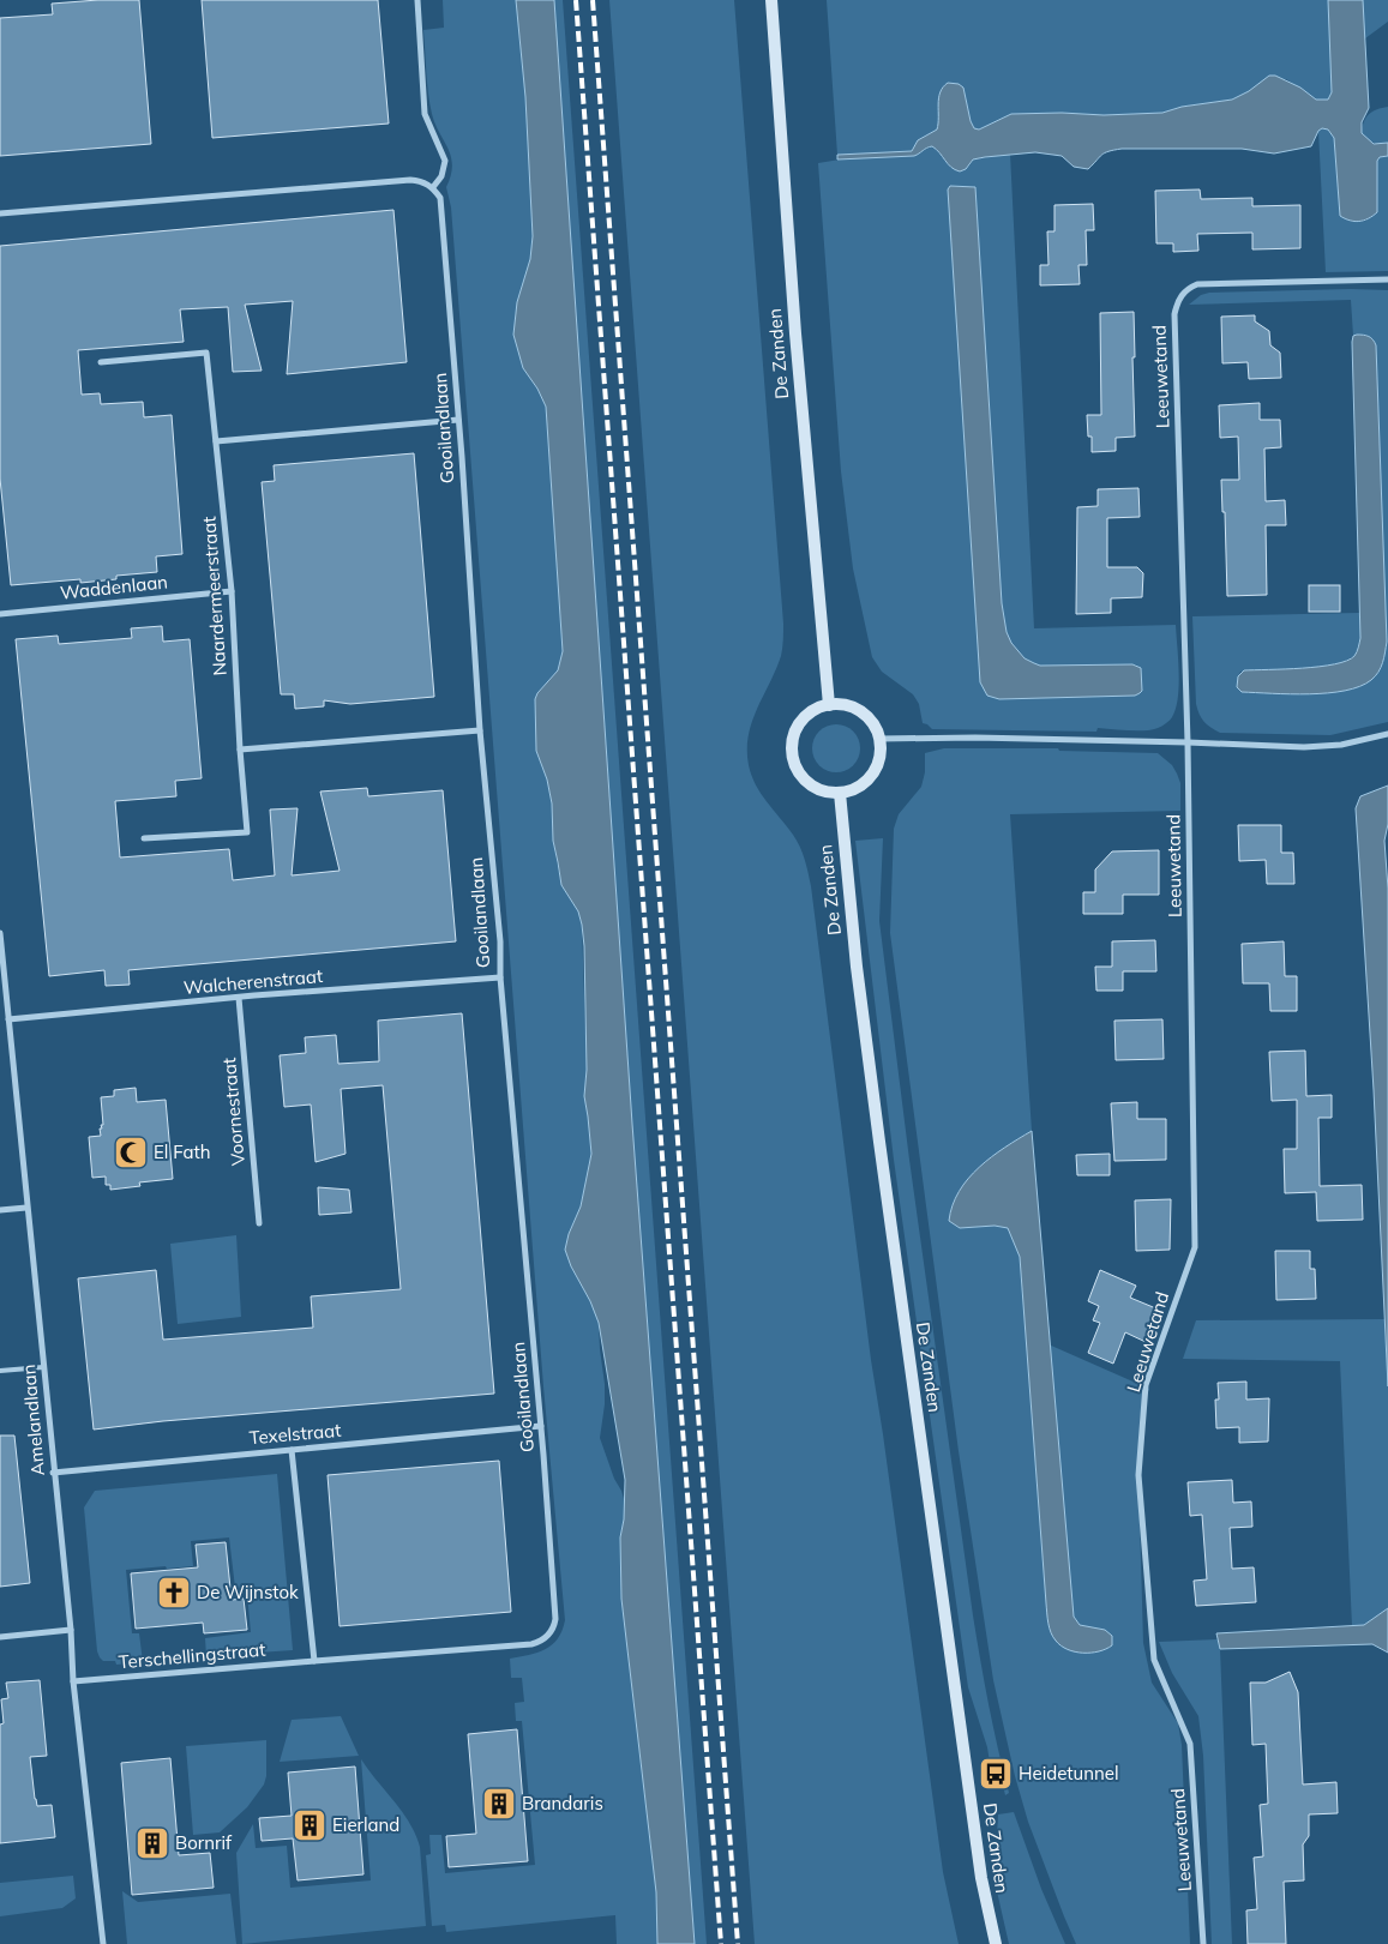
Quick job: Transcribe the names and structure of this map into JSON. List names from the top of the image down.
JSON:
{
  "streets": {
    "main road": ["De Zanden"],
    "street": [
      "Leeuwetand",
      "Gooilandlaan",
      "Waddenlaan",
      "Naardermeerstraat",
      "Walcherenstraat",
      "Voornestraat",
      "Amelandlaan",
      "Texelstraat",
      "Terschellingstraat"
    ]
  },
  "crossings": [
    ["Gooilandlaan", "Walcherenstraat"],
    ["Gooilandlaan", "Texelstraat"],
    ["Gooilandlaan", "Terschellingstraat"],
    ["Waddenlaan", "Naardermeerstraat"],
    ["Walcherenstraat", "Voornestraat"],
    ["Walcherenstraat", "Amelandlaan"],
    ["Amelandlaan", "Texelstraat"],
    ["Amelandlaan", "Terschellingstraat"]
  ],
  "places": {
    "mosque": ["El Fath"],
    "church": ["De Wijnstok"],
    "bus stop": ["Heidetunnel"],
    "building": ["Brandaris", "Eierland", "Bornrif"]
  }
}
